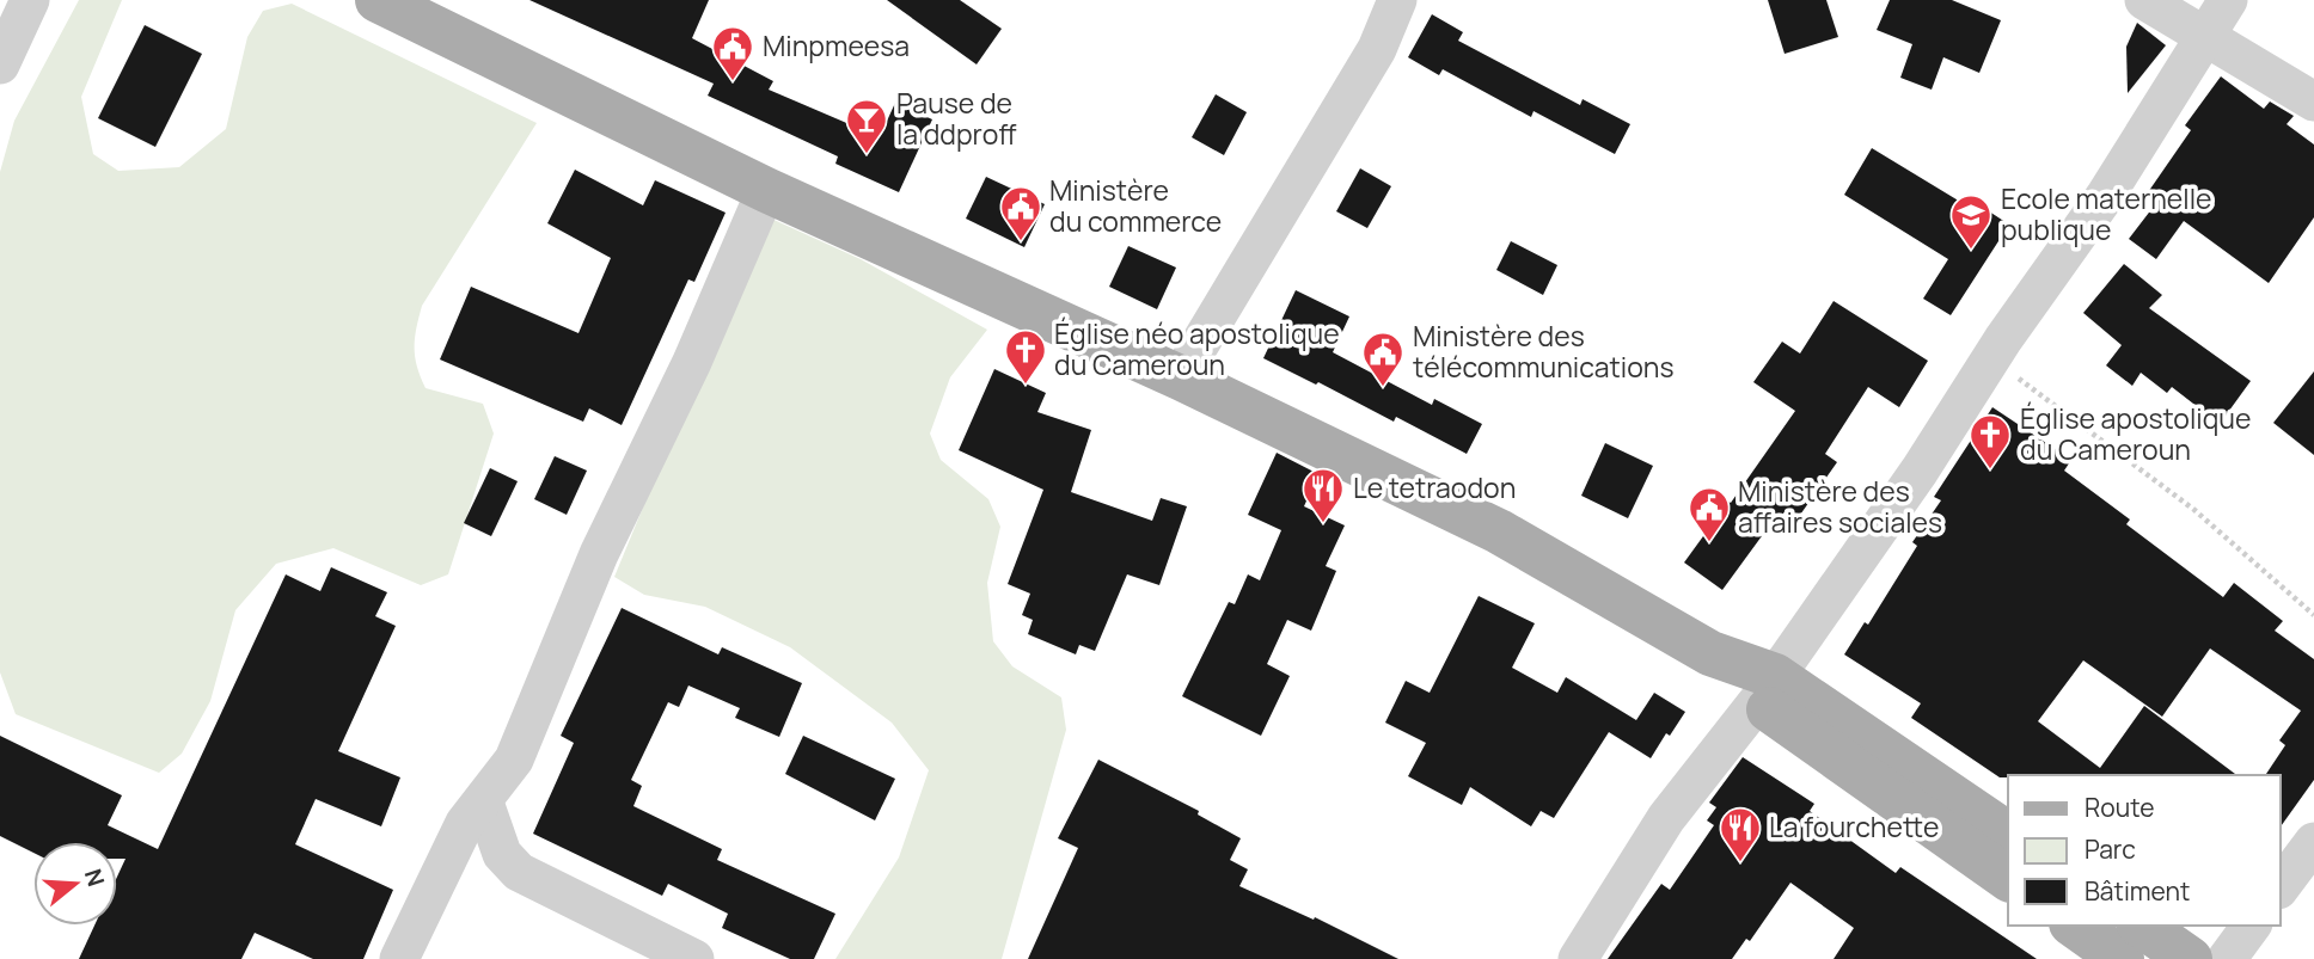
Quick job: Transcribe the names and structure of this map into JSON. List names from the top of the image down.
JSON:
{
  "places": {
    "public building": [
      "Minpmeesa",
      "Ministère du commerce",
      "Ministère des télécommunications",
      "Ministère des affaires sociales"
    ],
    "bar": ["Pause de la ddproff"],
    "school or university": ["Ecole maternelle publique"],
    "church": ["Église néo apostolique du Cameroun", "Église apostolique du Cameroun"],
    "restaurant": ["Le tetraodon", "La fourchette"]
  },
  "legend": ["Route", "Parc", "Bâtiment"],
  "north": "right"
}
